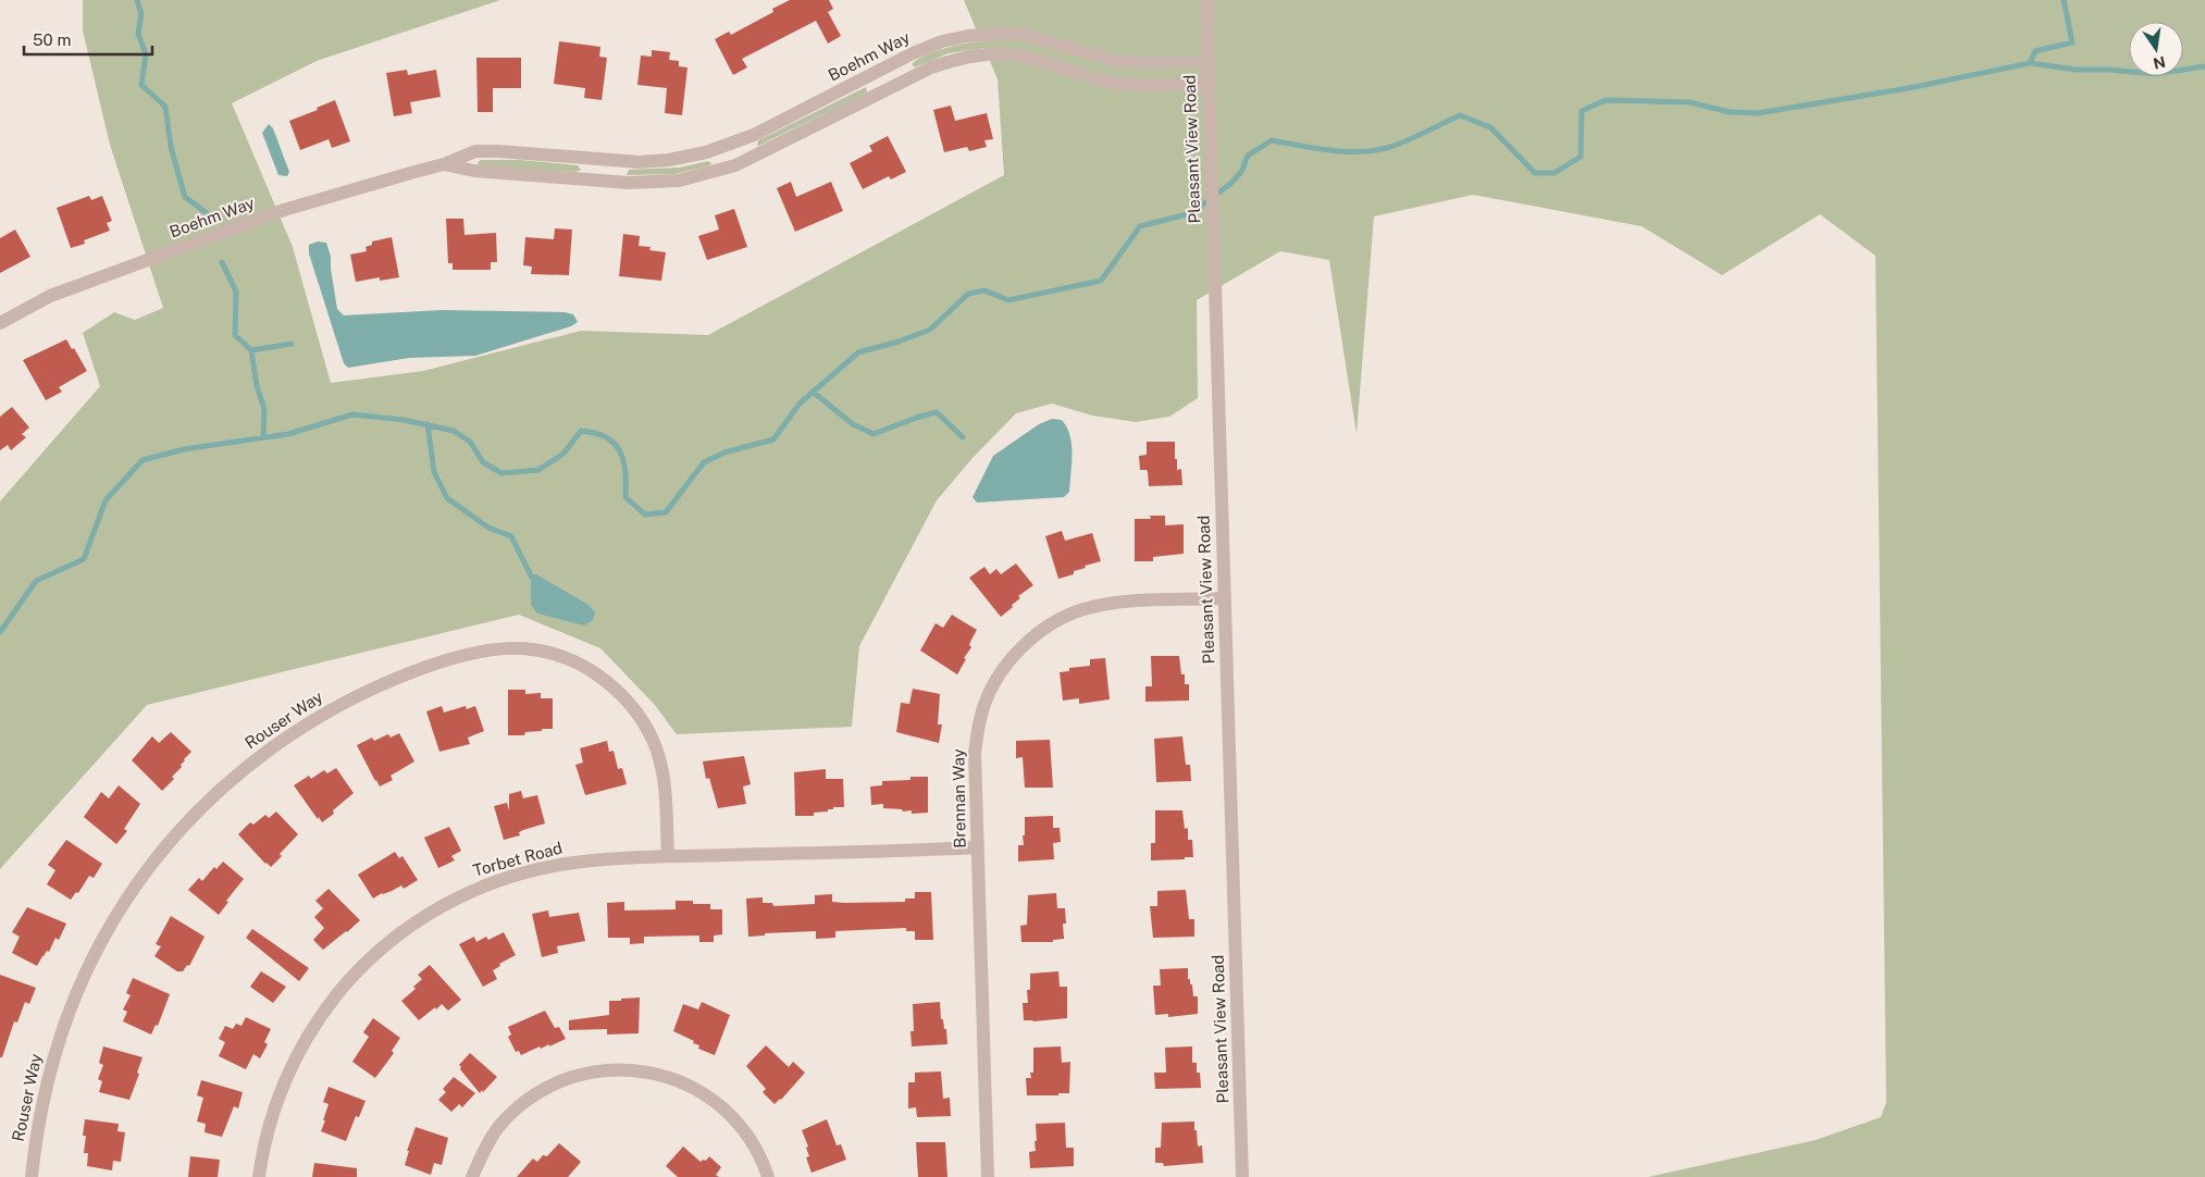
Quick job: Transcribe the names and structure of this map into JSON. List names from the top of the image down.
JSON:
{
  "streets": {
    "street": [
      "Boehm Way",
      "Pleasant View Road",
      "Rouser Way",
      "Brennan Way",
      "Torbet Road"
    ]
  },
  "crossings": [
    ["Boehm Way", "Pleasant View Road"],
    ["Pleasant View Road", "Brennan Way"],
    ["Rouser Way", "Torbet Road"],
    ["Brennan Way", "Torbet Road"]
  ],
  "scale_bar": "50 m",
  "north": "bottom"
}
